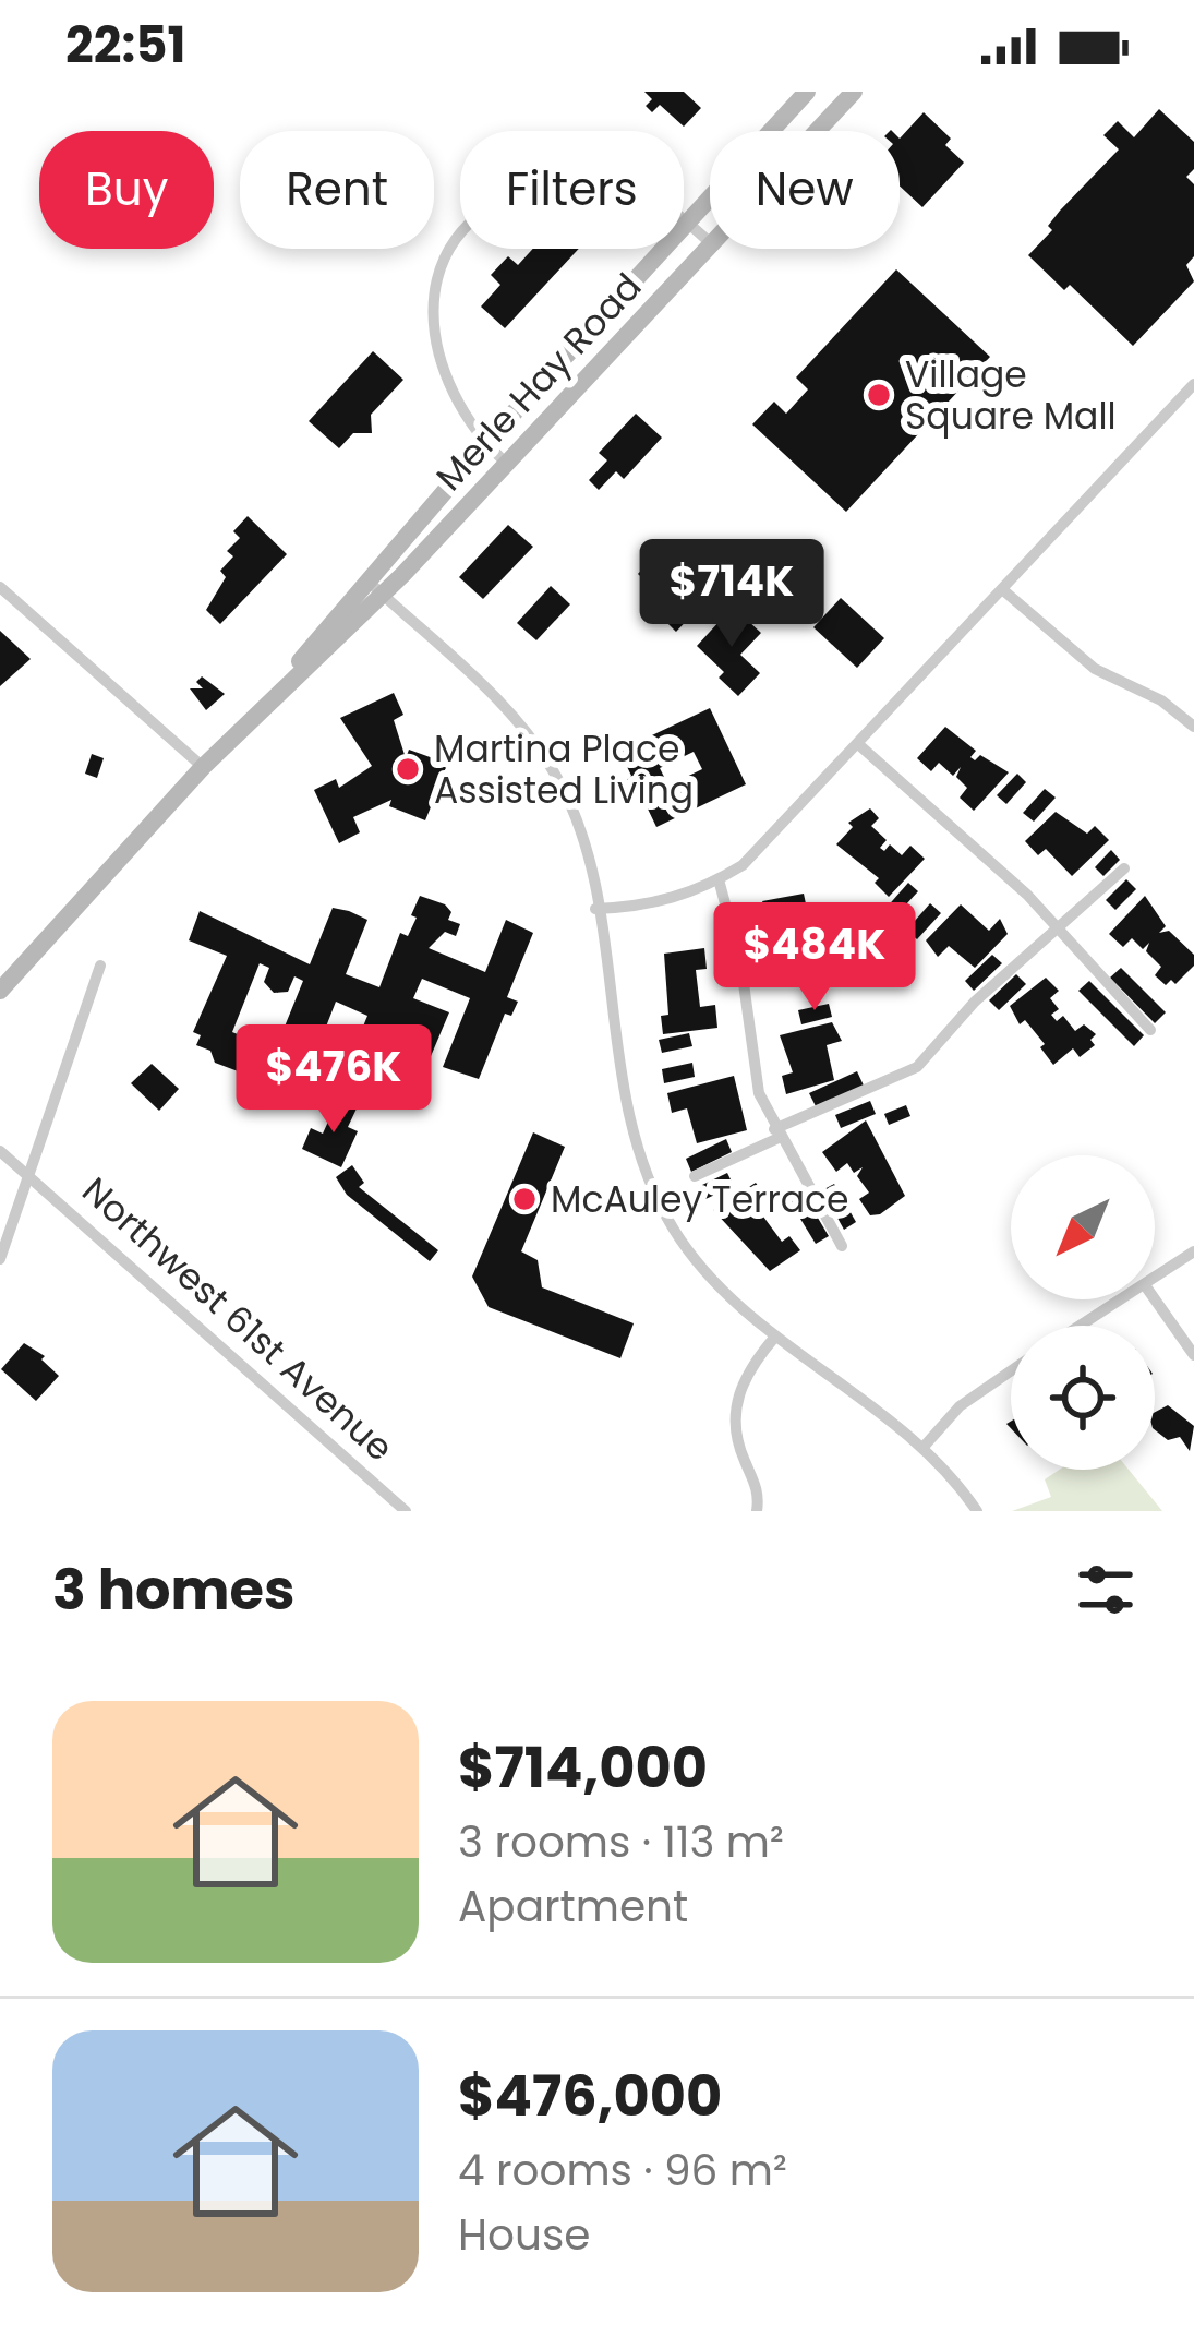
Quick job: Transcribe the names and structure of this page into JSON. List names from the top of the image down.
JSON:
{
  "streets": {
    "main road": ["Merle Hay Road"],
    "street": ["Northwest 61st Avenue"]
  },
  "places": ["Village Square Mall", "Martina Place Assisted Living", "McAuley Terrace"],
  "north": "bottom left",
  "page": {
    "status": "22:51",
    "chip": [
      "Buy",
      "Rent",
      "Filters",
      "New"
    ],
    "price": ["$714K", "$484K", "$476K"],
    "heading": "3 homes",
    "list": [
      {
        "name": "$714,000",
        "note": "3 rooms · 113 m² · Apartment"
      },
      {
        "name": "$476,000",
        "note": "4 rooms · 96 m² · House"
      }
    ]
  }
}
